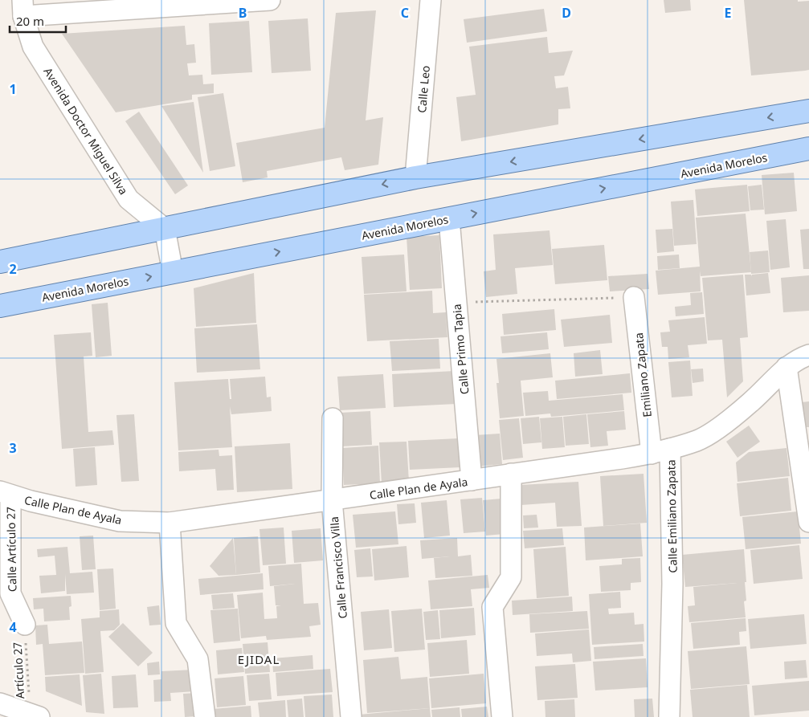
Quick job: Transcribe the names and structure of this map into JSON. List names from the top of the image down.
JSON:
{
  "streets": {
    "main road": ["Avenida Morelos"],
    "street": [
      "Calle Leo",
      "Avenida Doctor Miguel Silva",
      "Calle Primo Tapia",
      "Emiliano Zapata",
      "Calle Plan de Ayala",
      "Calle Emiliano Zapata",
      "Calle Artículo 27",
      "Calle Francisco Villa"
    ],
    "path": ["Artículo 27"]
  },
  "crossings": [
    ["Avenida Morelos", "Calle Primo Tapia"],
    ["Calle Primo Tapia", "Calle Plan de Ayala"],
    ["Emiliano Zapata", "Calle Plan de Ayala"],
    ["Calle Plan de Ayala", "Calle Emiliano Zapata"],
    ["Calle Plan de Ayala", "Calle Artículo 27"],
    ["Calle Plan de Ayala", "Calle Francisco Villa"],
    ["Calle Artículo 27", "Artículo 27"]
  ],
  "districts": ["EJIDAL"],
  "scale_bar": "20 m",
  "grid": {
    "columns": [
      "B",
      "C",
      "D",
      "E"
    ],
    "rows": [
      "1",
      "2",
      "3",
      "4"
    ]
  }
}
